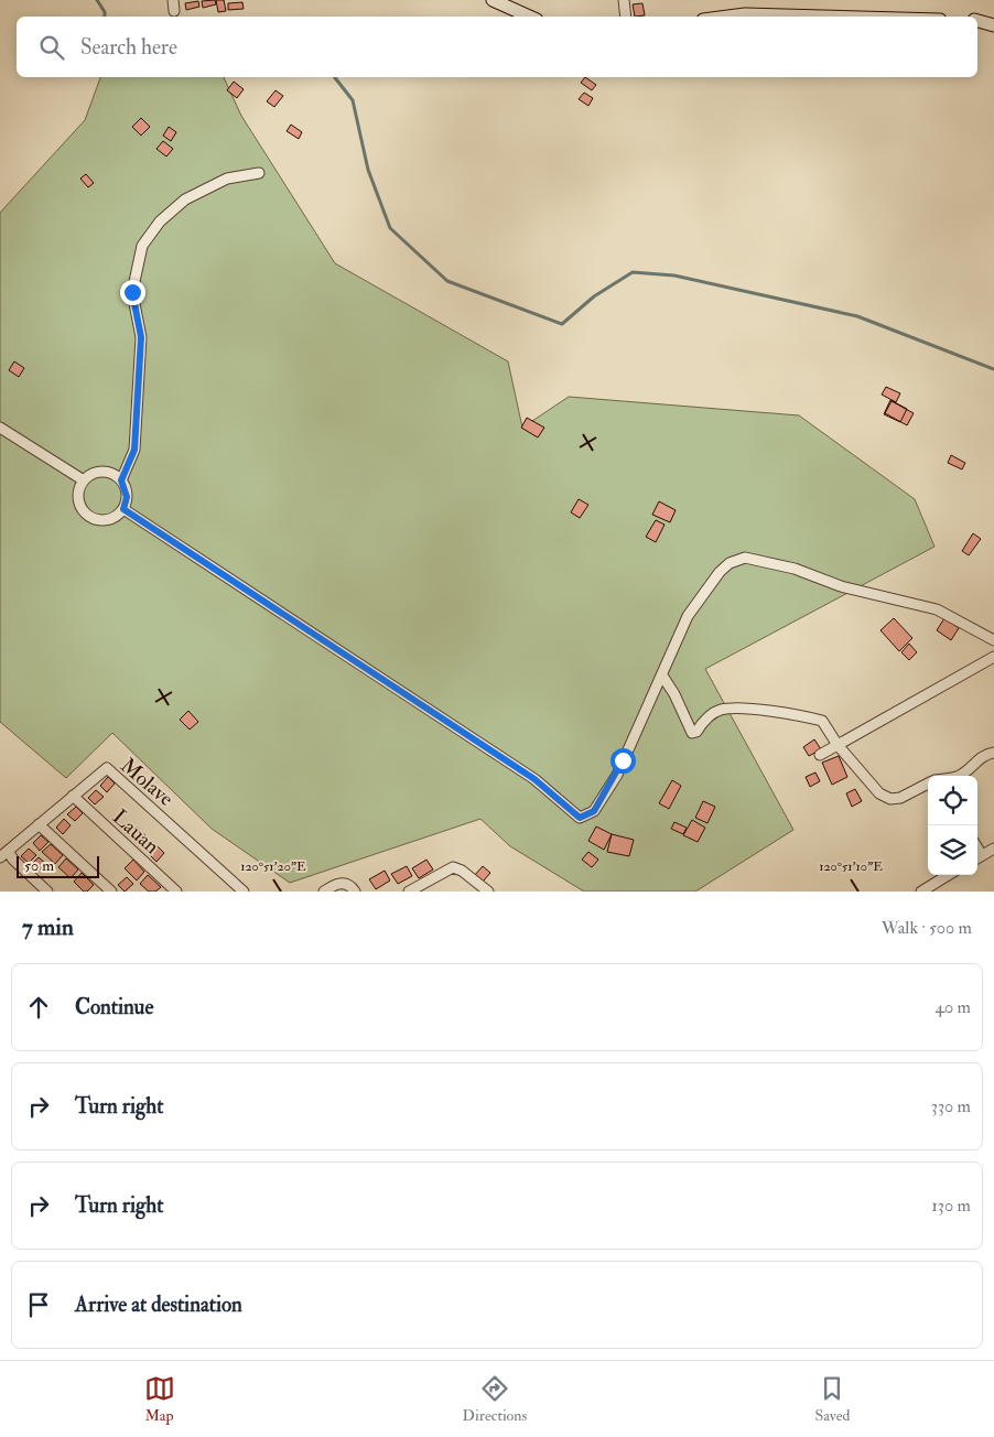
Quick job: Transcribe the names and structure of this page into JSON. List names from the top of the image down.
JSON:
{
  "streets": {
    "street": ["Molave", "Lauan"]
  },
  "crossings": [
    ["Molave", "Lauan"]
  ],
  "scale_bar": "50 m",
  "page": {
    "search": "Search here",
    "scale": "50 m",
    "heading": ["7 min", "Walk · 500 m"],
    "list": [
      ["Continue", "40 m"],
      ["Turn right", "330 m"],
      ["Turn right", "130 m"],
      "Arrive at destination"
    ],
    "nav": ["Map", "Directions", "Saved"]
  },
  "coordinates": ["120°51'20\"E", "120°51'10\"E"]
}
